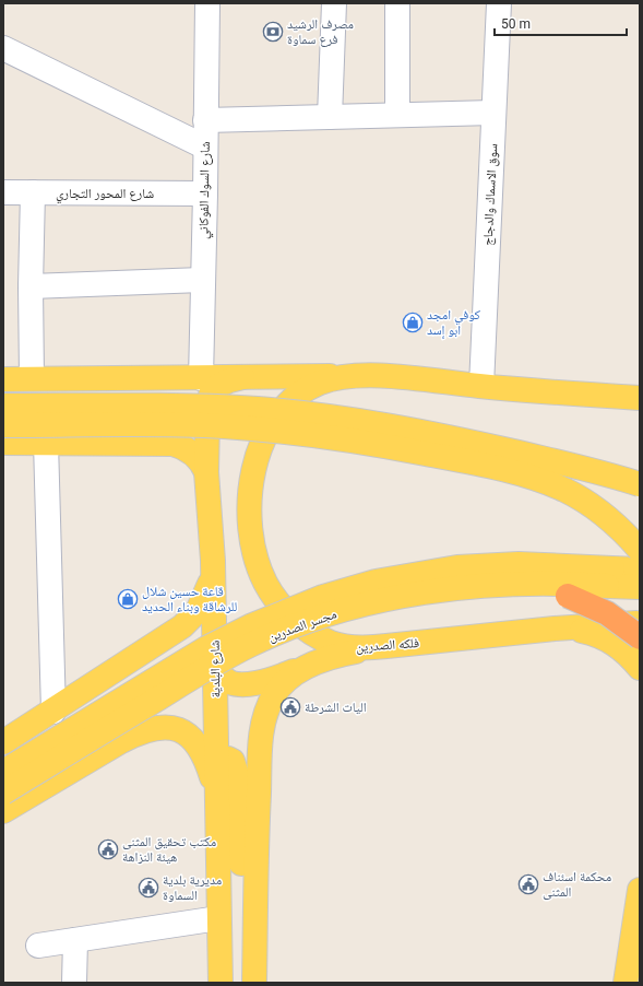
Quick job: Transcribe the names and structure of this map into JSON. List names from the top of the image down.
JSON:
{
  "streets": {
    "main road": ["مجسر الصدرين", "فلكه الصدرين", "شارع البلدية"],
    "street": ["شارع السوك الفوكاني", "شارع المحور التجاري", "سوق الاسماك والدجاج"]
  },
  "crossings": [
    ["شارع السوك الفوكاني", "شارع المحور التجاري"],
    ["سوق الاسماك والدجاج", "فلكه الصدرين"]
  ],
  "places": {
    "bank": ["مصرف الرشيد فرع سماوة"],
    "shop": ["كوفي امجد ابو إسد", "قاعة حسين شلال للرشاقة وبناء الحديد"],
    "public building": [
      "اليات الشرطة",
      "مكتب تحقيق المثنى هيئة النزاهة",
      "محكمة اسئناف المثنى",
      "مديرية بلدية السماوة"
    ]
  },
  "scale_bar": "50 m"
}
